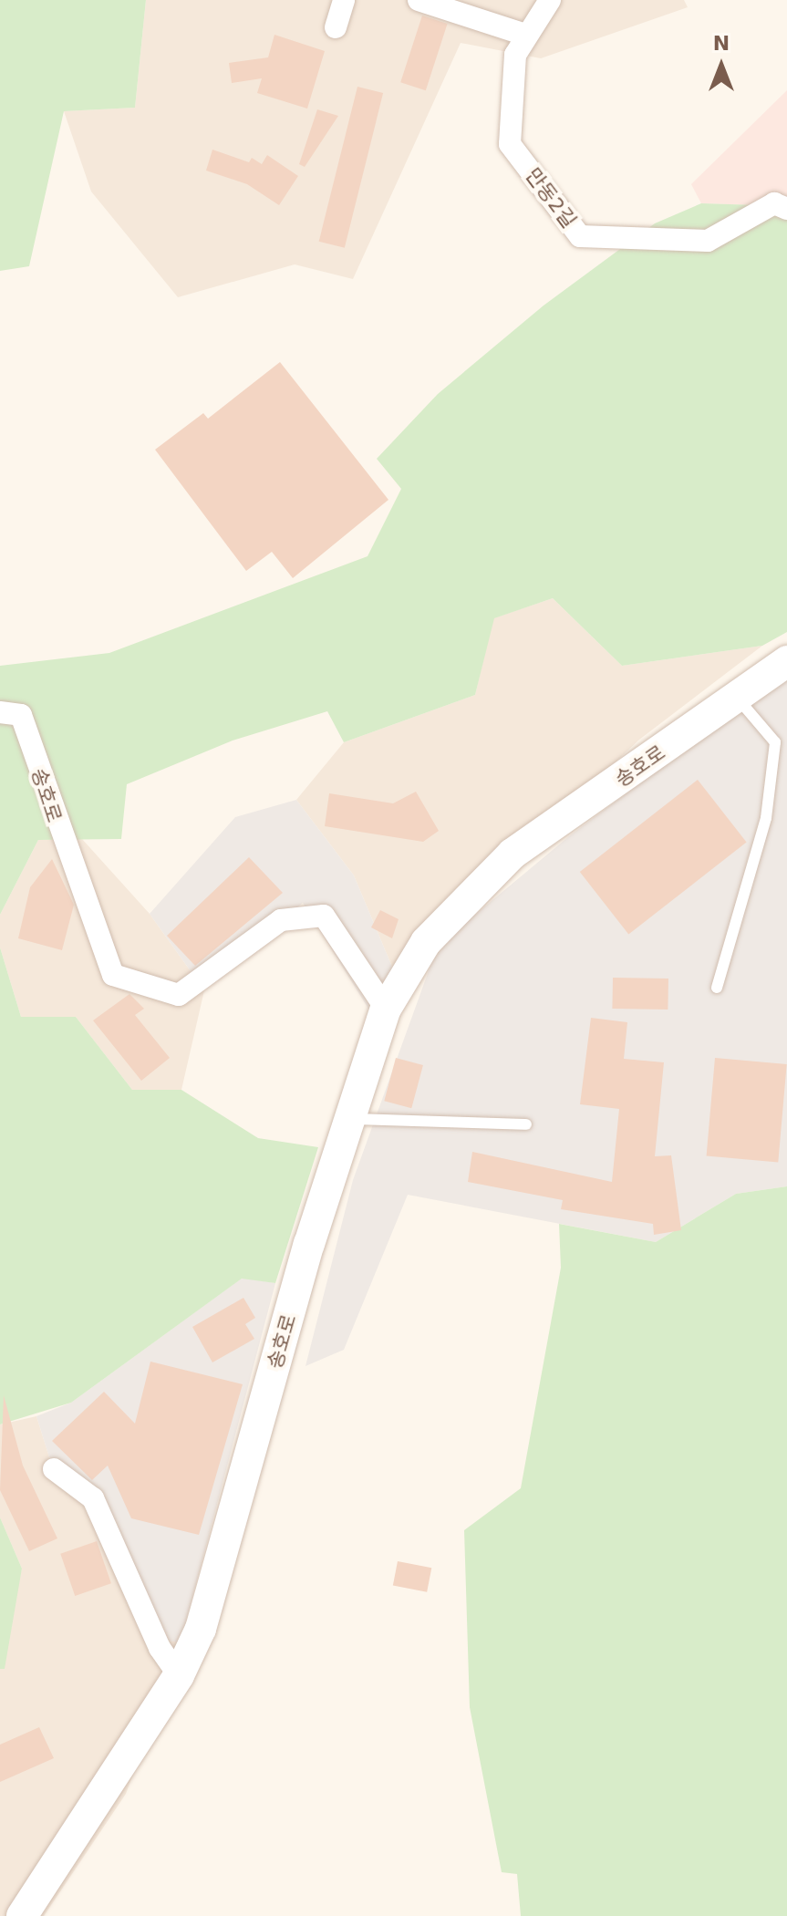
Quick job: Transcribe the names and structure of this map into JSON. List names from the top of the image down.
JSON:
{
  "streets": {
    "main road": ["송호로"],
    "street": ["만동2길"]
  },
  "north": "top"
}
